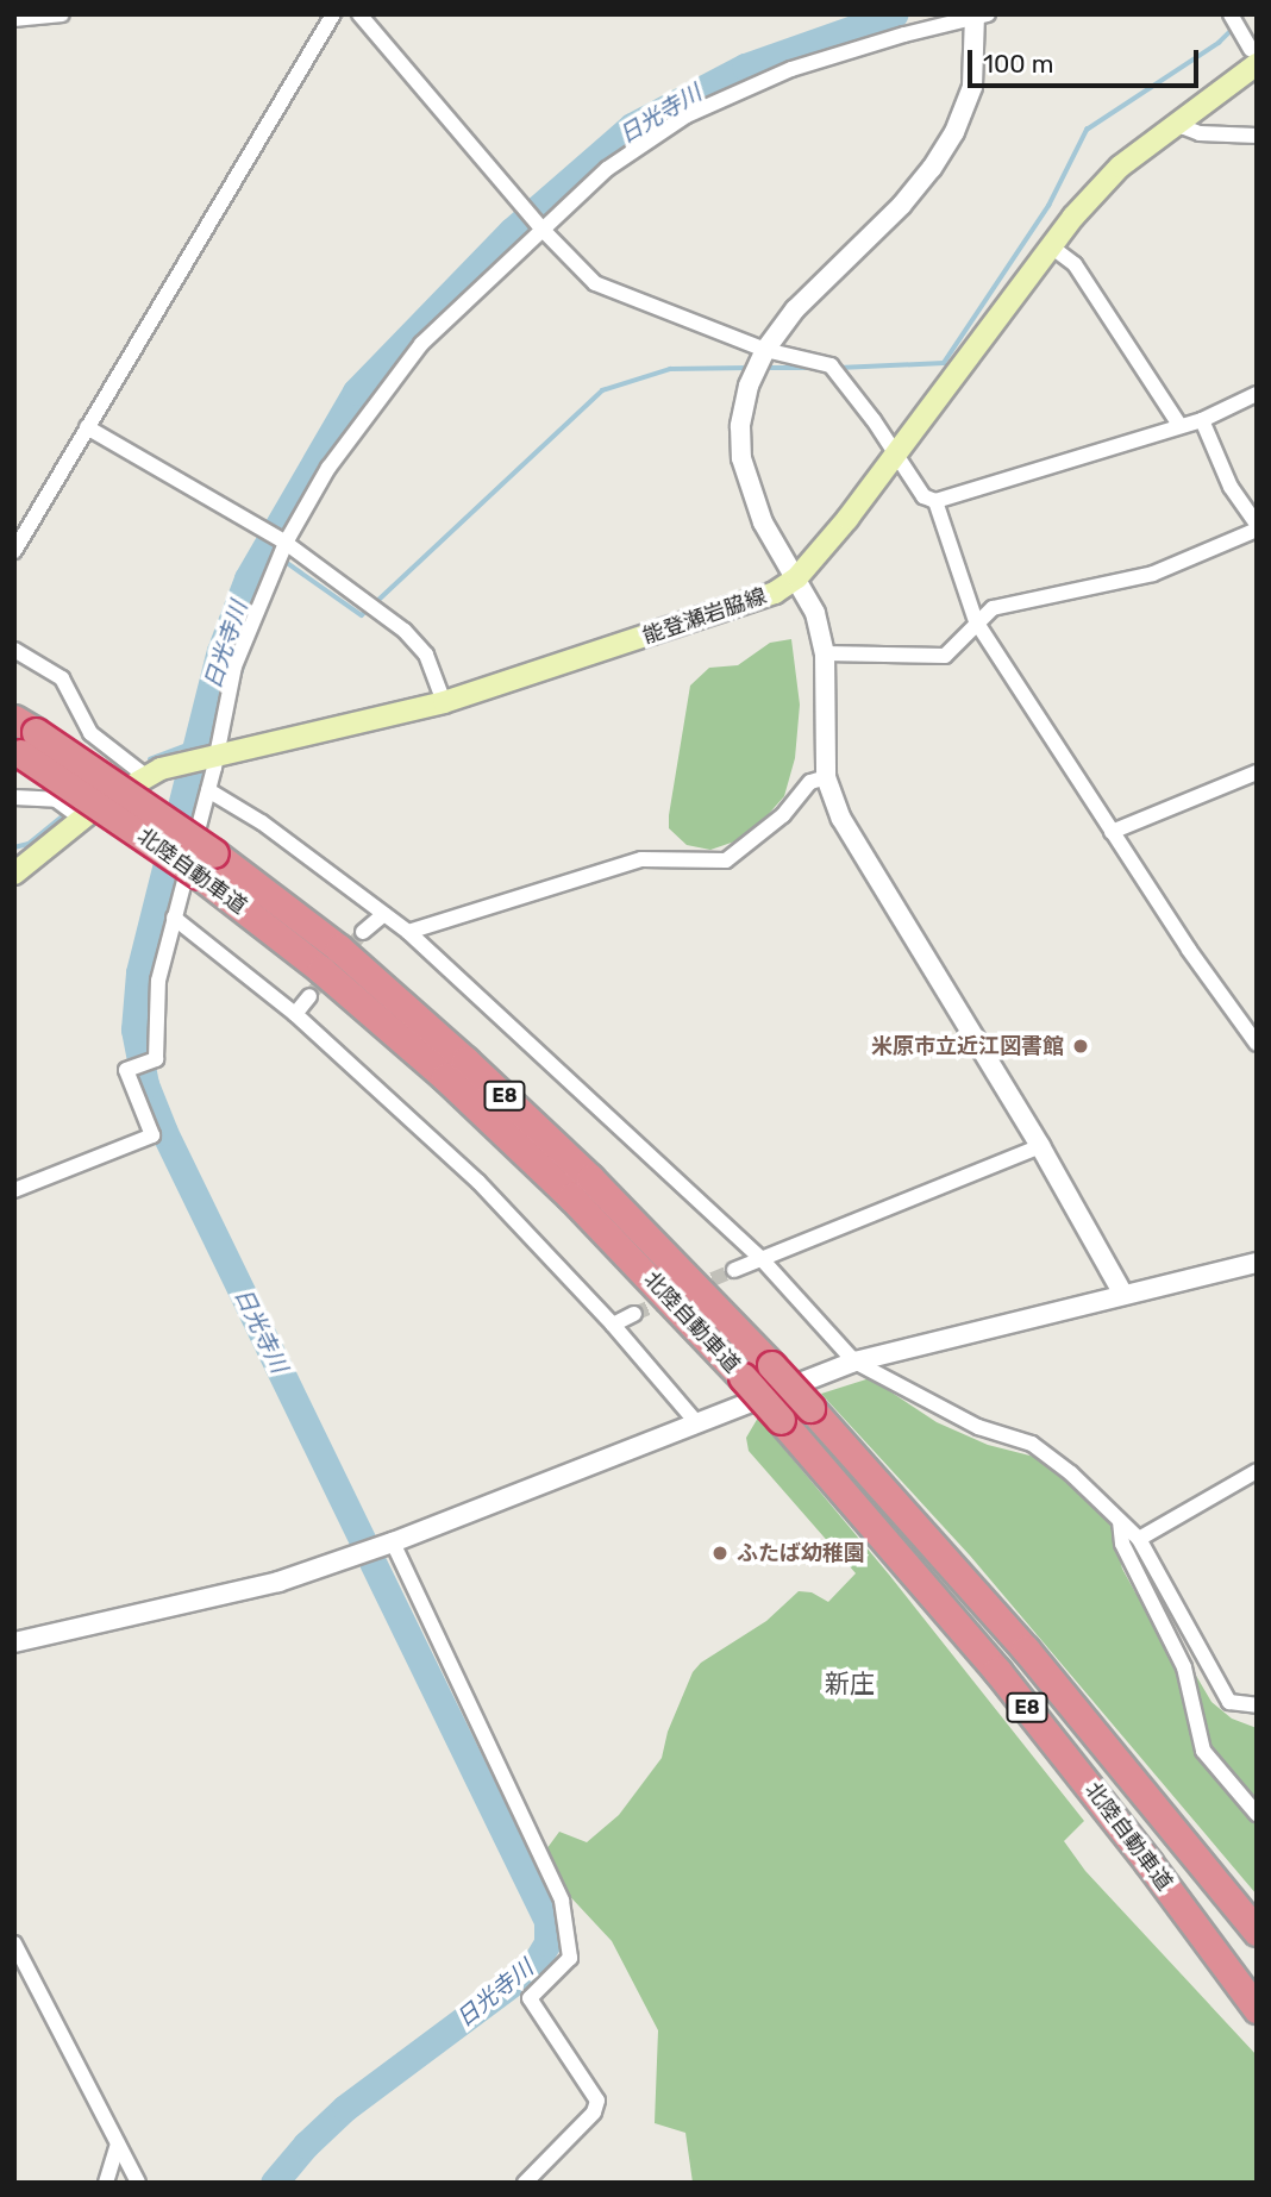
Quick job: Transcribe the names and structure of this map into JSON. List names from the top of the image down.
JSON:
{
  "streets": {
    "highway": ["北陸自動車道", "E8"],
    "main road": ["能登瀬岩脇線"]
  },
  "districts": ["新庄"],
  "water": ["日光寺川"],
  "places": ["米原市立近江図書館", "ふたば幼稚園"],
  "scale_bar": "100 m"
}
